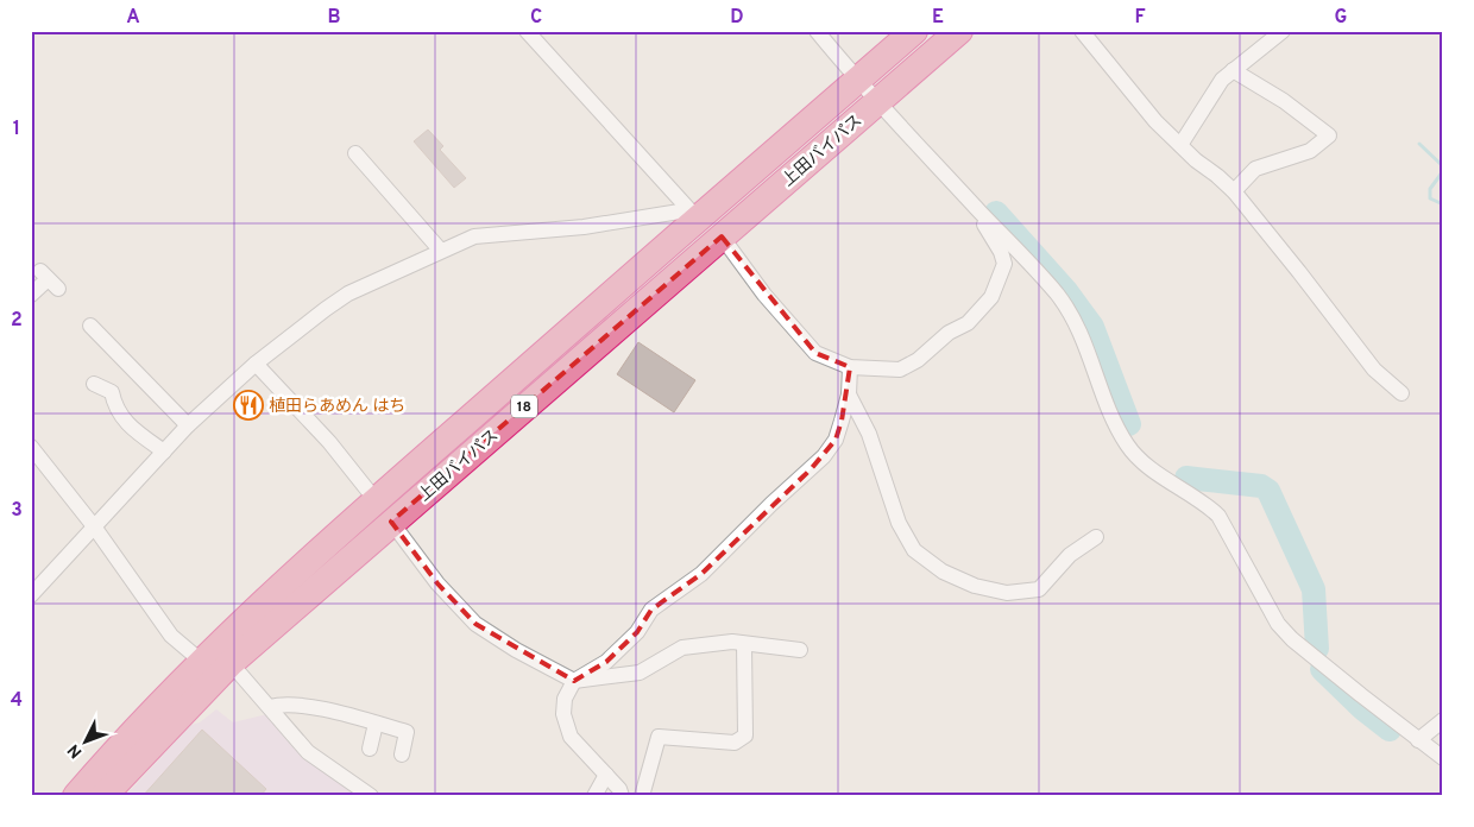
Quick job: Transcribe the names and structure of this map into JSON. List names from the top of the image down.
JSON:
{
  "streets": {
    "highway": ["上田バイパス", "18"]
  },
  "places": {
    "restaurant": ["植田らあめん はち"]
  },
  "north": "bottom left",
  "grid": {
    "columns": [
      "A",
      "B",
      "C",
      "D",
      "E",
      "F",
      "G"
    ],
    "rows": [
      "1",
      "2",
      "3",
      "4"
    ]
  }
}
